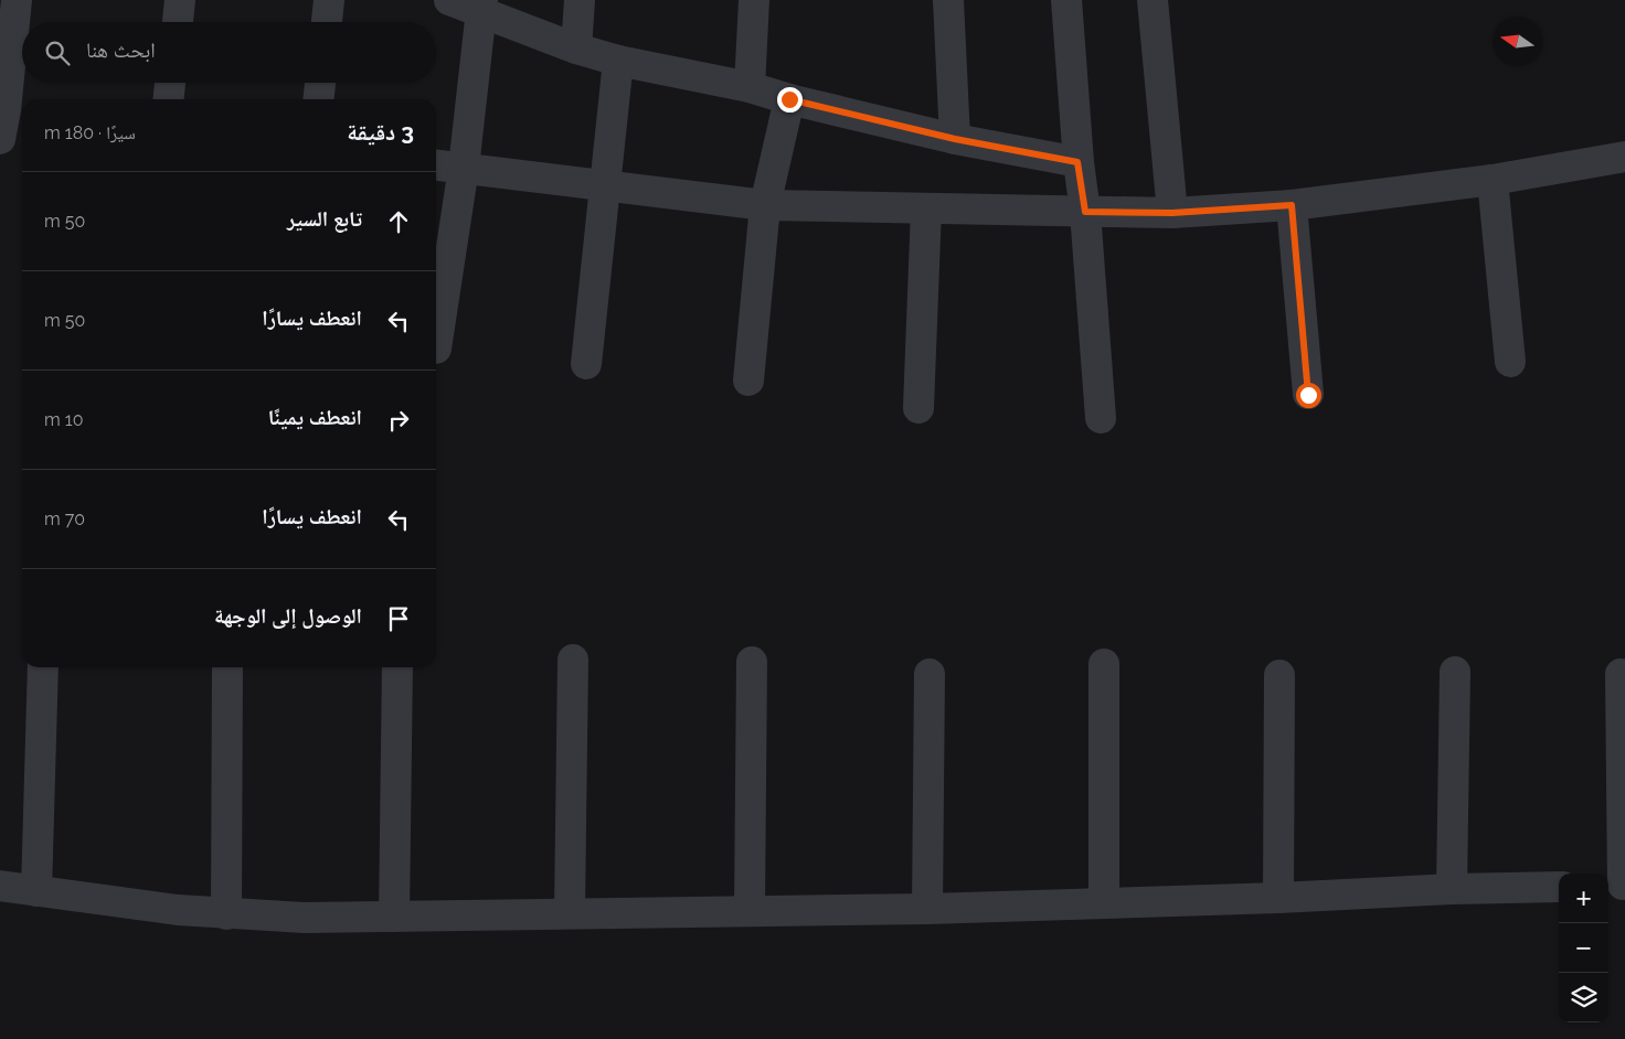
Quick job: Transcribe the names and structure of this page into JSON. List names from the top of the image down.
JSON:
{
  "north": "left",
  "page": {
    "search": "ابحث هنا",
    "heading": ["3 دقيقة", "سيرًا · 180 m"],
    "list": [
      ["تابع السير", "50 m"],
      ["انعطف يسارًا", "50 m"],
      ["انعطف يمينًا", "10 m"],
      ["انعطف يسارًا", "70 m"],
      "الوصول إلى الوجهة"
    ],
    "map_buttons": ["+", "−"]
  }
}
